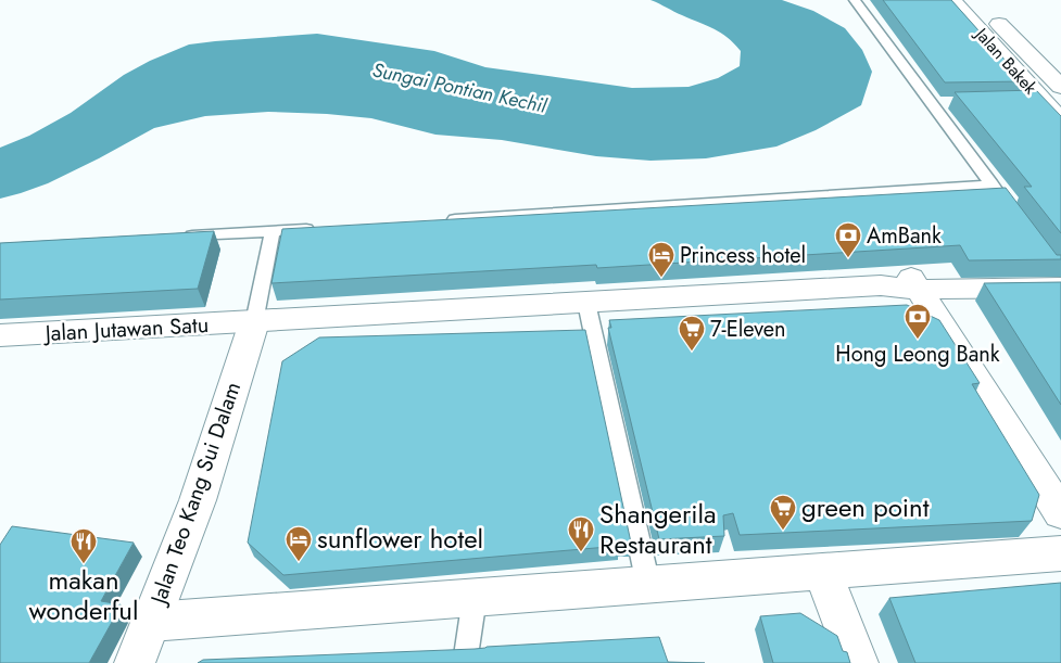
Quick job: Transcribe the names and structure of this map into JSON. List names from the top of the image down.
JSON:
{
  "streets": {
    "main road": ["Jalan Bakek", "Jalan Jutawan Satu", "Jalan Teo Kang Sui Dalam"]
  },
  "crossings": [
    ["Jalan Jutawan Satu", "Jalan Teo Kang Sui Dalam"]
  ],
  "water": ["Sungai Pontian Kechil"],
  "places": {
    "bank": ["AmBank", "Hong Leong Bank"],
    "hotel": ["Princess hotel", "sunflower hotel"],
    "supermarket": ["7-Eleven", "green point"],
    "restaurant": ["Shangerila Restaurant", "makan wonderful"]
  }
}
